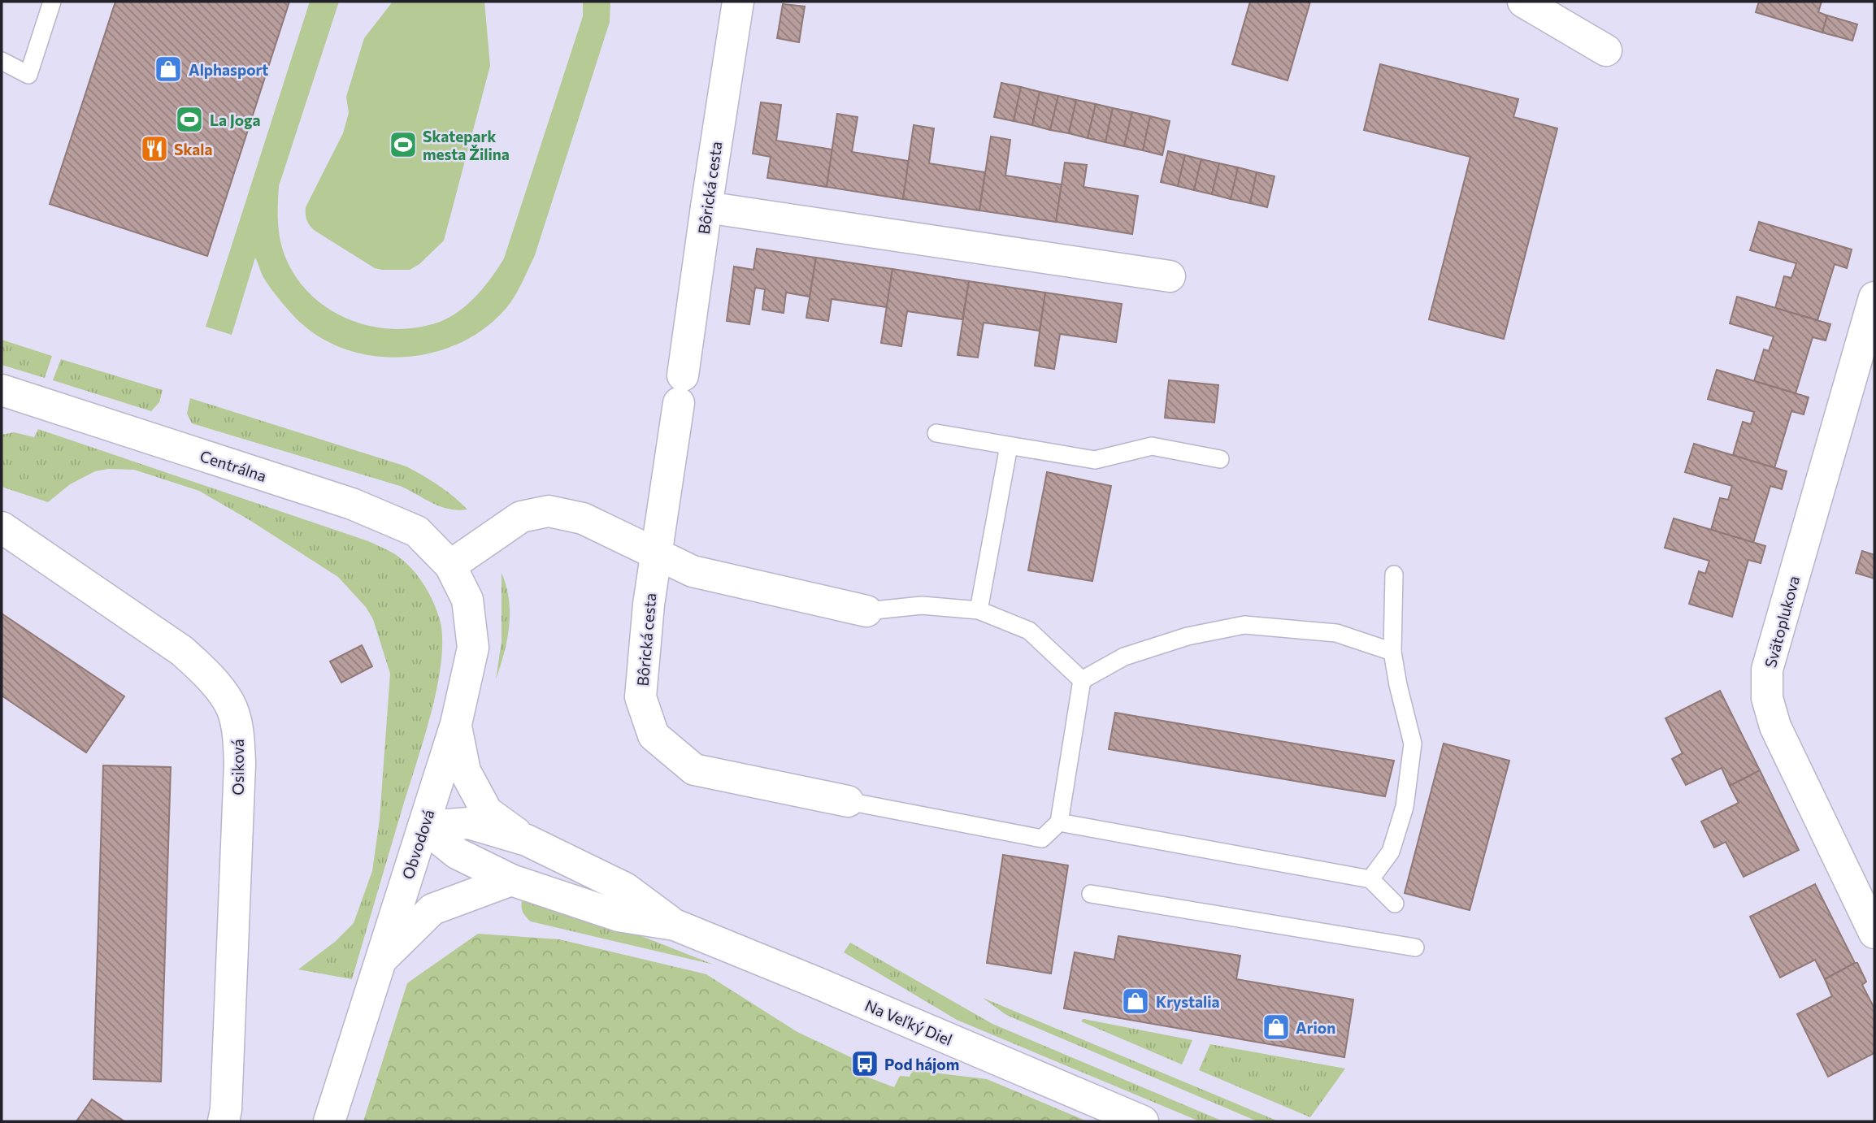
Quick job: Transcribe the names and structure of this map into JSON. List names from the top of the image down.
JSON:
{
  "streets": {
    "street": [
      "Bôrická cesta",
      "Centrálna",
      "Svätoplukova",
      "Osiková",
      "Obvodová",
      "Na Veľký Diel"
    ]
  },
  "crossings": [
    ["Centrálna", "Obvodová"],
    ["Obvodová", "Na Veľký Diel"]
  ],
  "places": {
    "shop": ["Alphasport", "Krystalia", "Arion"],
    "sports": ["La Joga", "Skatepark mesta Žilina"],
    "restaurant": ["Skala"],
    "bus stop": ["Pod hájom"]
  }
}
